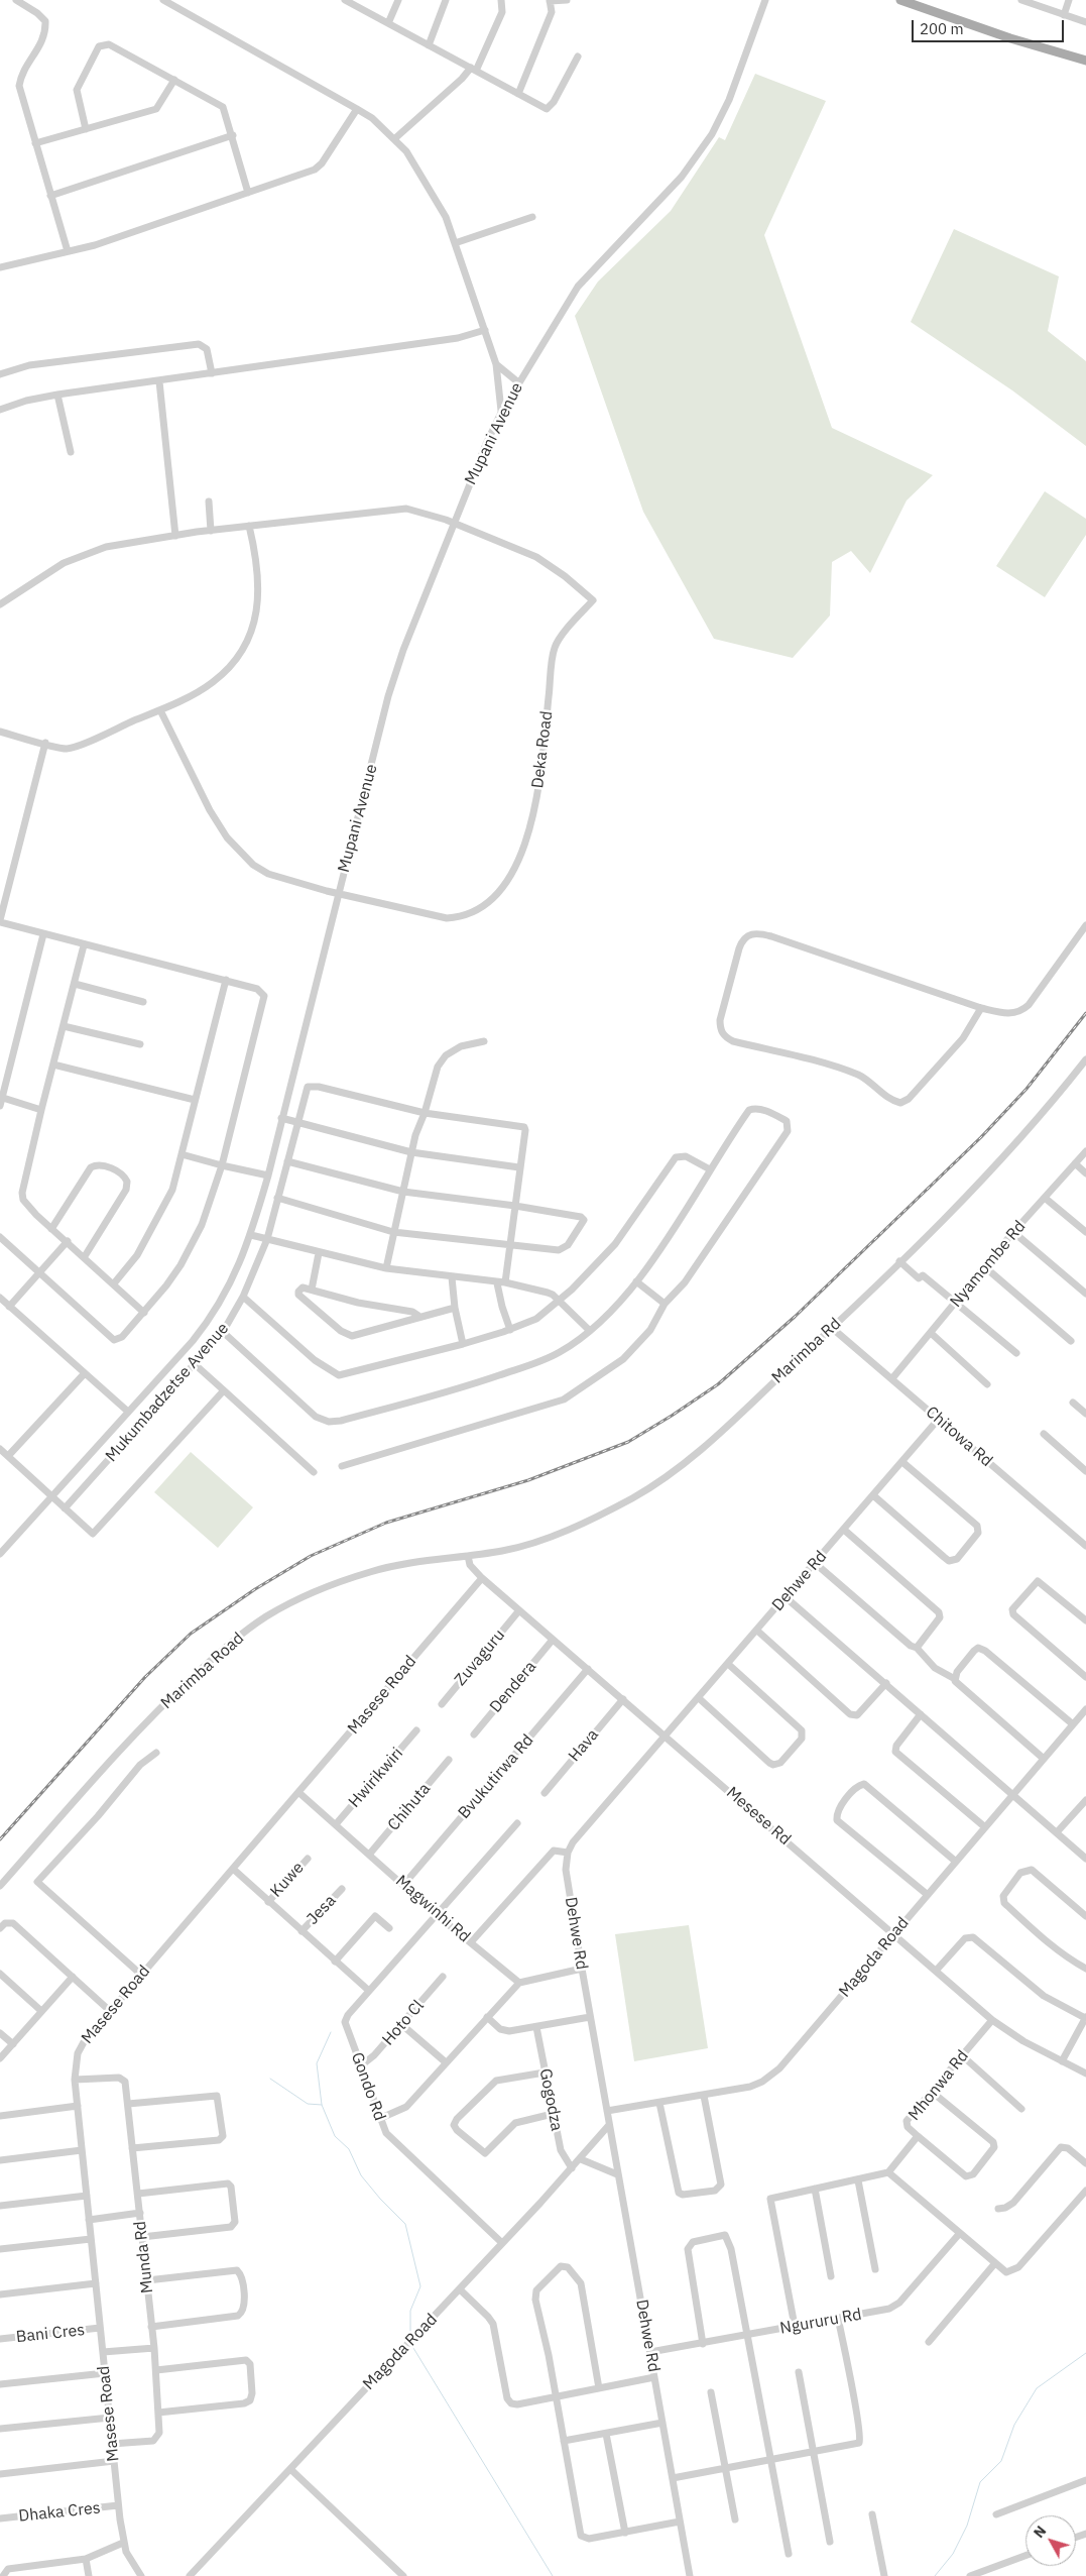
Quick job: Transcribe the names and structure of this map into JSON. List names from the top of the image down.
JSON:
{
  "streets": {
    "street": [
      "Mupani Avenue",
      "Deka Road",
      "Nyamombe Rd",
      "Marimba Rd",
      "Mukumbadzetse Avenue",
      "Chitowa Rd",
      "Dehwe Rd",
      "Zuvaguru",
      "Marimba Road",
      "Dendera",
      "Masese Road",
      "Hava",
      "Bvukutirwa Rd",
      "Hwirikwiri",
      "Chihuta",
      "Mesese Rd",
      "Kuwe",
      "Magwinhi Rd",
      "Jesa",
      "Magoda Road",
      "Hoto Cl",
      "Mhonwa Rd",
      "Gondo Rd",
      "Gogodza",
      "Munda Rd",
      "Ngururu Rd",
      "Bani Cres",
      "Dhaka Cres"
    ]
  },
  "crossings": [
    ["Mupani Avenue", "Deka Road"],
    ["Nyamombe Rd", "Chitowa Rd"],
    ["Marimba Rd", "Chitowa Rd"],
    ["Marimba Rd", "Marimba Road"],
    ["Marimba Rd", "Mesese Rd"],
    ["Chitowa Rd", "Dehwe Rd"],
    ["Dehwe Rd", "Mesese Rd"],
    ["Dehwe Rd", "Magoda Road"],
    ["Dehwe Rd", "Ngururu Rd"],
    ["Zuvaguru", "Mesese Rd"],
    ["Marimba Road", "Mesese Rd"],
    ["Dendera", "Mesese Rd"],
    ["Masese Road", "Mesese Rd"],
    ["Masese Road", "Magwinhi Rd"],
    ["Masese Road", "Munda Rd"],
    ["Masese Road", "Bani Cres"],
    ["Masese Road", "Dhaka Cres"],
    ["Hava", "Mesese Rd"],
    ["Bvukutirwa Rd", "Mesese Rd"],
    ["Bvukutirwa Rd", "Magwinhi Rd"],
    ["Hwirikwiri", "Magwinhi Rd"],
    ["Chihuta", "Magwinhi Rd"],
    ["Mesese Rd", "Magoda Road"],
    ["Mesese Rd", "Mhonwa Rd"],
    ["Magwinhi Rd", "Gondo Rd"],
    ["Magoda Road", "Gondo Rd"],
    ["Magoda Road", "Gogodza"],
    ["Hoto Cl", "Gondo Rd"]
  ],
  "scale_bar": "200 m",
  "north": "top left"
}
